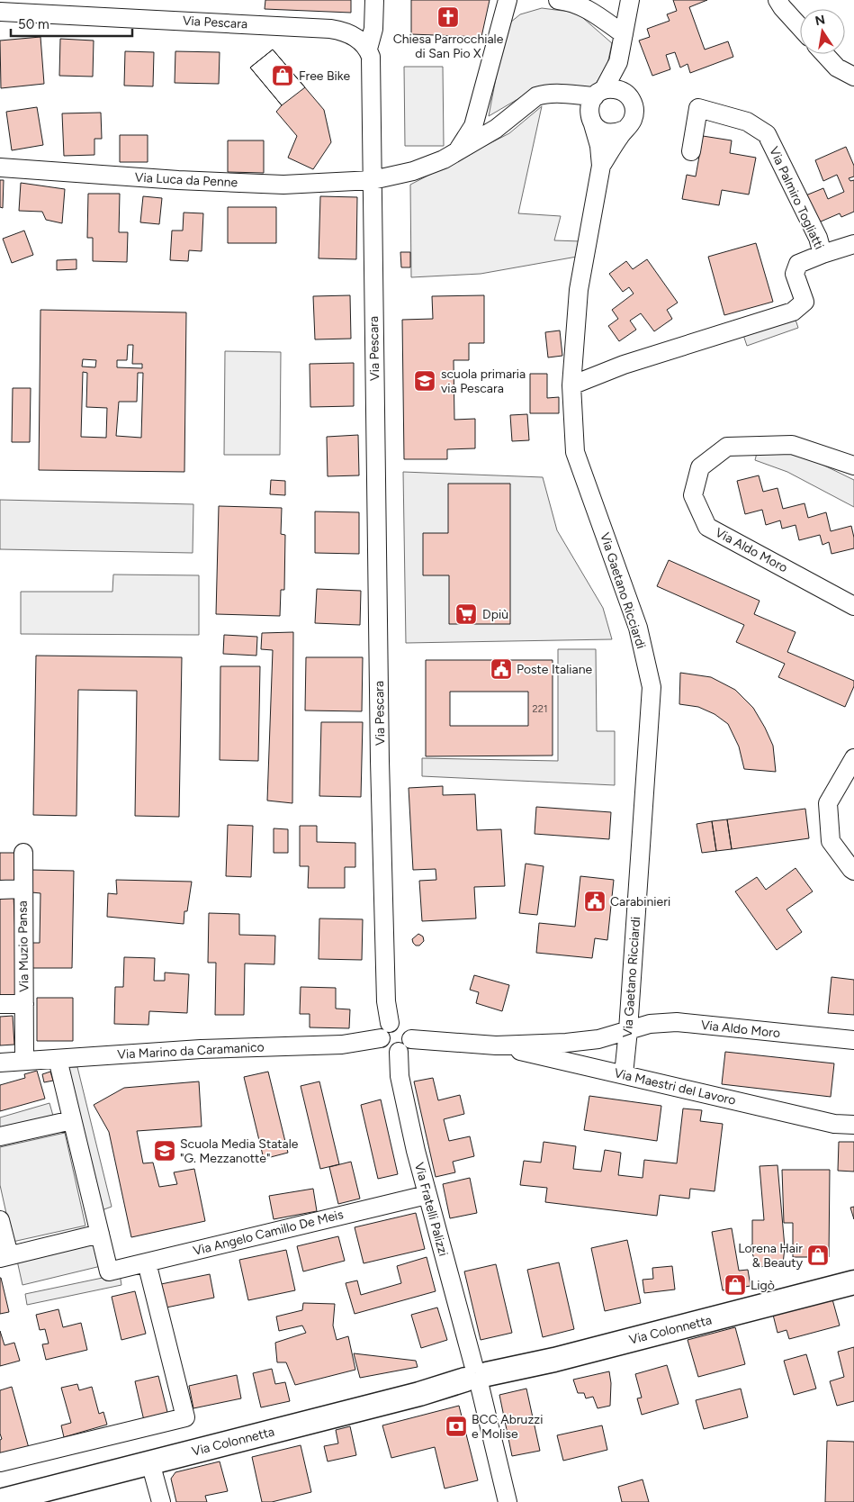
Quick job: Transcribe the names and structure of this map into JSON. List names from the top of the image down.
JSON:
{
  "streets": {
    "main road": ["Via Colonnetta"],
    "street": [
      "Via Pescara",
      "Via Luca da Penne",
      "Via Palmiro Togliatti",
      "Via Aldo Moro",
      "Via Gaetano Ricciardi",
      "Via Muzio Pansa",
      "Via Marino da Caramanico",
      "Via Maestri del Lavoro",
      "Via Fratelli Palizzi",
      "Via Angelo Camillo De Meis"
    ]
  },
  "crossings": [
    ["Via Pescara", "Via Luca da Penne"],
    ["Via Pescara", "Via Marino da Caramanico"],
    ["Via Pescara", "Via Maestri del Lavoro"],
    ["Via Pescara", "Via Fratelli Palizzi"],
    ["Via Luca da Penne", "Via Gaetano Ricciardi"],
    ["Via Palmiro Togliatti", "Via Gaetano Ricciardi"],
    ["Via Aldo Moro", "Via Gaetano Ricciardi"],
    ["Via Aldo Moro", "Via Maestri del Lavoro"],
    ["Via Gaetano Ricciardi", "Via Maestri del Lavoro"],
    ["Via Muzio Pansa", "Via Marino da Caramanico"],
    ["Via Marino da Caramanico", "Via Maestri del Lavoro"],
    ["Via Marino da Caramanico", "Via Fratelli Palizzi"],
    ["Via Maestri del Lavoro", "Via Fratelli Palizzi"],
    ["Via Fratelli Palizzi", "Via Angelo Camillo De Meis"],
    ["Via Fratelli Palizzi", "Via Colonnetta"]
  ],
  "places": {
    "church": ["Chiesa Parrocchiale di San Pio X"],
    "shop": ["Free Bike", "Lorena Hair & Beauty", "Ligò"],
    "school or university": ["scuola primaria via Pescara", "Scuola Media Statale \"G. Mezzanotte\""],
    "supermarket": ["Dpiù"],
    "public building": ["Poste Italiane", "Carabinieri"],
    "bank": ["BCC Abruzzi e Molise"]
  },
  "house_numbers": ["221"],
  "scale_bar": "50 m",
  "north": "top"
}
